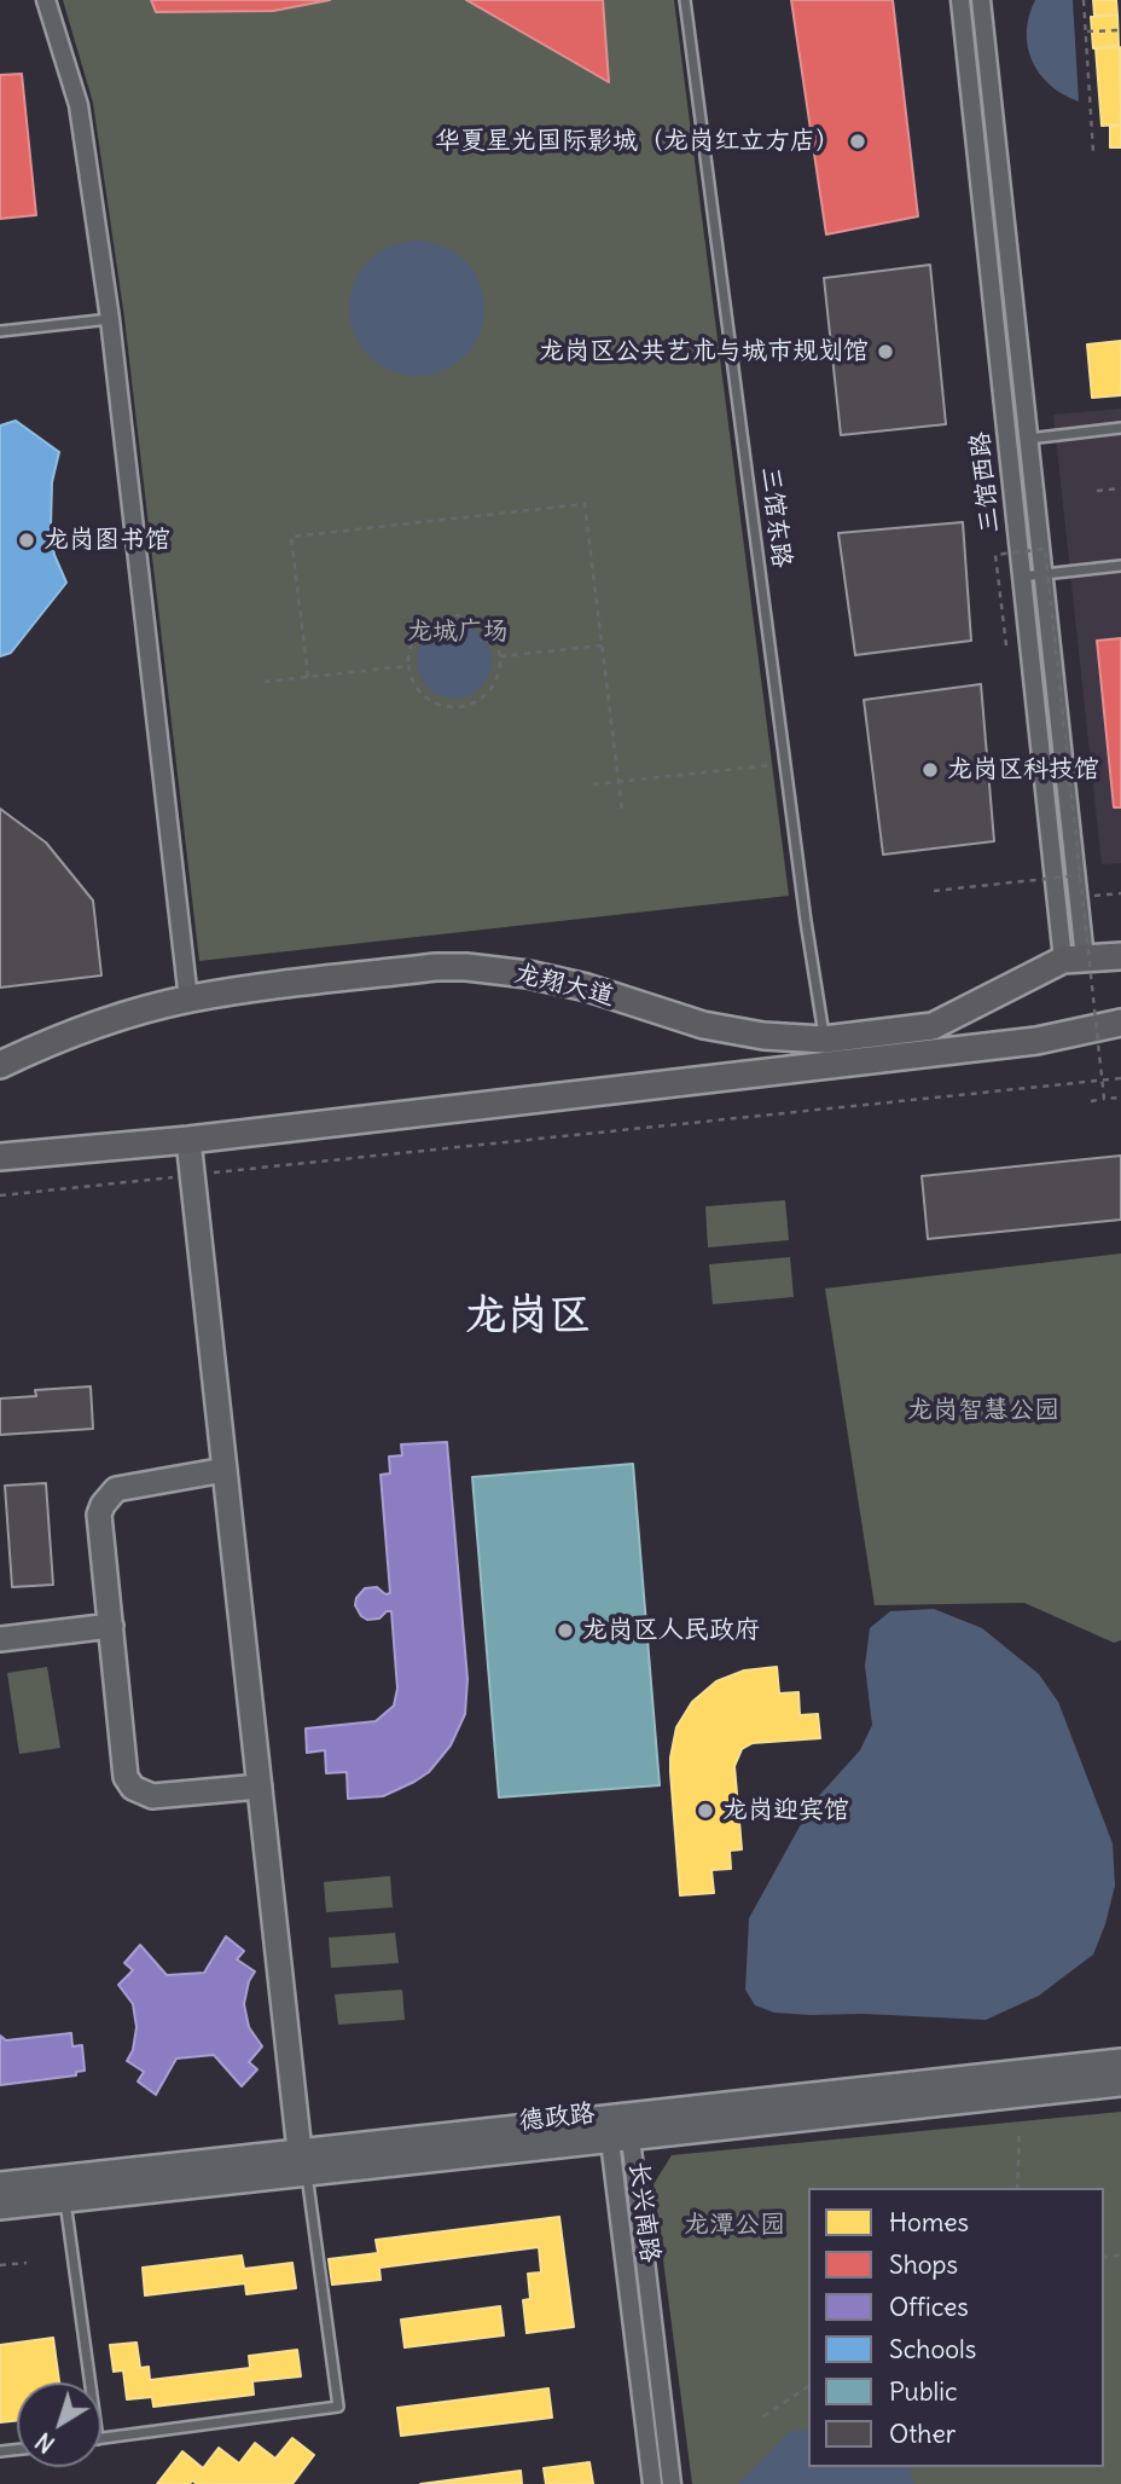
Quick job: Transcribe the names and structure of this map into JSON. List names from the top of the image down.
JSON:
{
  "streets": {
    "main road": ["龙翔大道", "德政路"],
    "street": ["三馆西路", "长兴南路"],
    "lane": ["三馆东路"]
  },
  "crossings": [
    ["三馆西路", "龙翔大道"],
    ["三馆东路", "龙翔大道"],
    ["德政路", "长兴南路"]
  ],
  "districts": ["龙岗区"],
  "parks": ["龙城广场", "龙岗智慧公园", "龙潭公园"],
  "places": [
    "华夏星光国际影城（龙岗红立方店）",
    "龙岗区公共艺术与城市规划馆",
    "龙岗图书馆",
    "龙岗区科技馆",
    "龙岗区人民政府",
    "龙岗迎宾馆"
  ],
  "legend": [
    "Homes",
    "Shops",
    "Offices",
    "Schools",
    "Public",
    "Other"
  ],
  "north": "bottom left"
}
